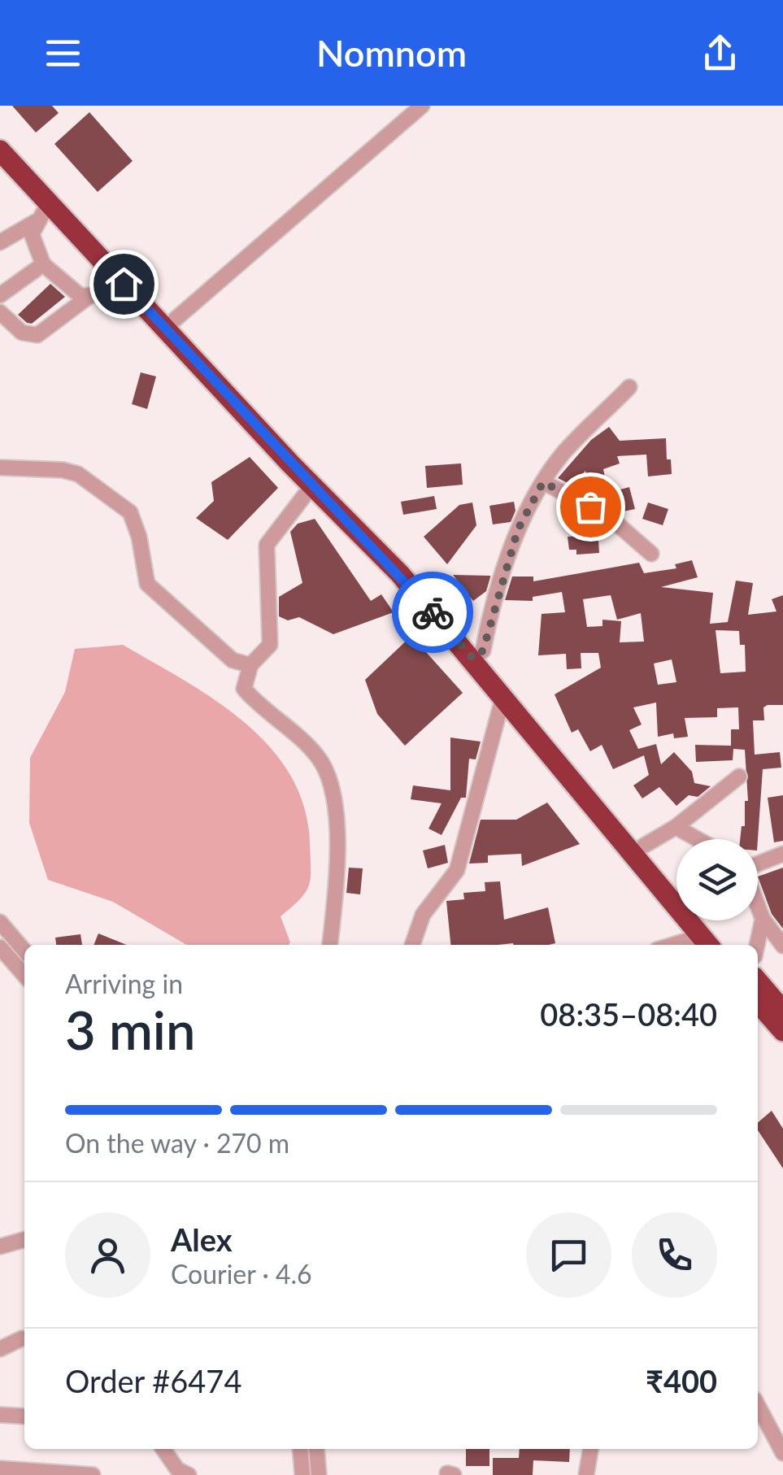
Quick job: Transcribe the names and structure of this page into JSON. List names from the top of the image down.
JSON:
{
  "page": {
    "header": "Nomnom",
    "heading": ["3 min", "Arriving in", "08:35–08:40"],
    "panel": [
      "Alex",
      "Courier · 4.6",
      "Order #6474",
      "₹400"
    ],
    "bar": "On the way · 270 m"
  }
}
